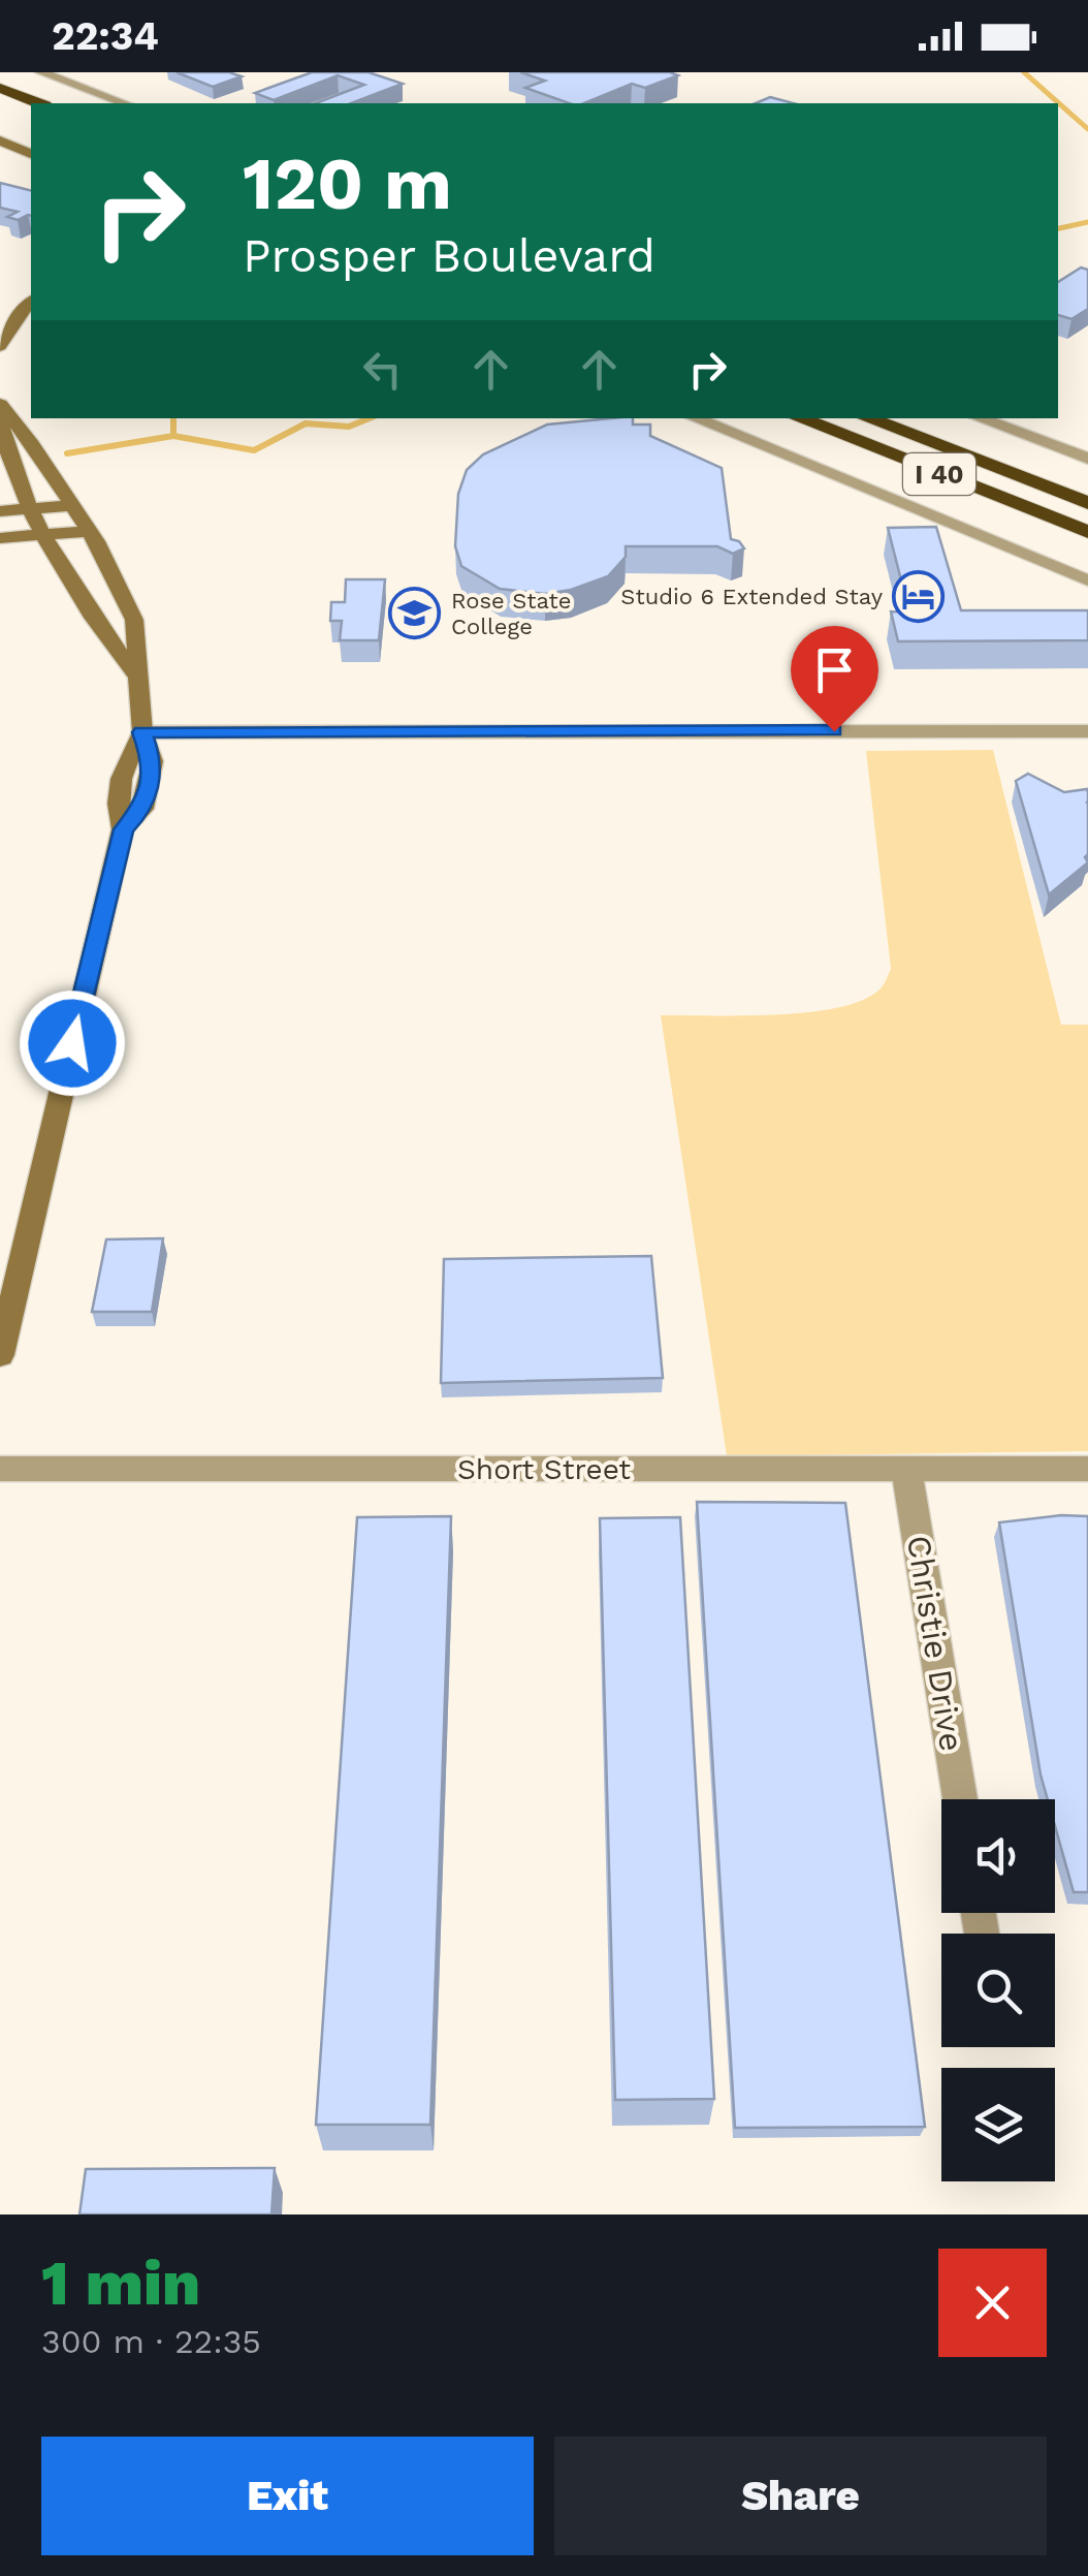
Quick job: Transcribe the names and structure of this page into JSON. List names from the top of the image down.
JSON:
{
  "streets": {
    "highway": ["I 40"],
    "street": ["Short Street", "Christie Drive"]
  },
  "crossings": [
    ["Short Street", "Christie Drive"]
  ],
  "places": {
    "hotel": ["Studio 6 Extended Stay"],
    "school or university": ["Rose State College"]
  },
  "page": {
    "status": "22:34",
    "turn": ["120 m", "Prosper Boulevard"],
    "heading": ["1 min", "300 m · 22:35"],
    "buttons": ["Exit", "Share"]
  }
}
